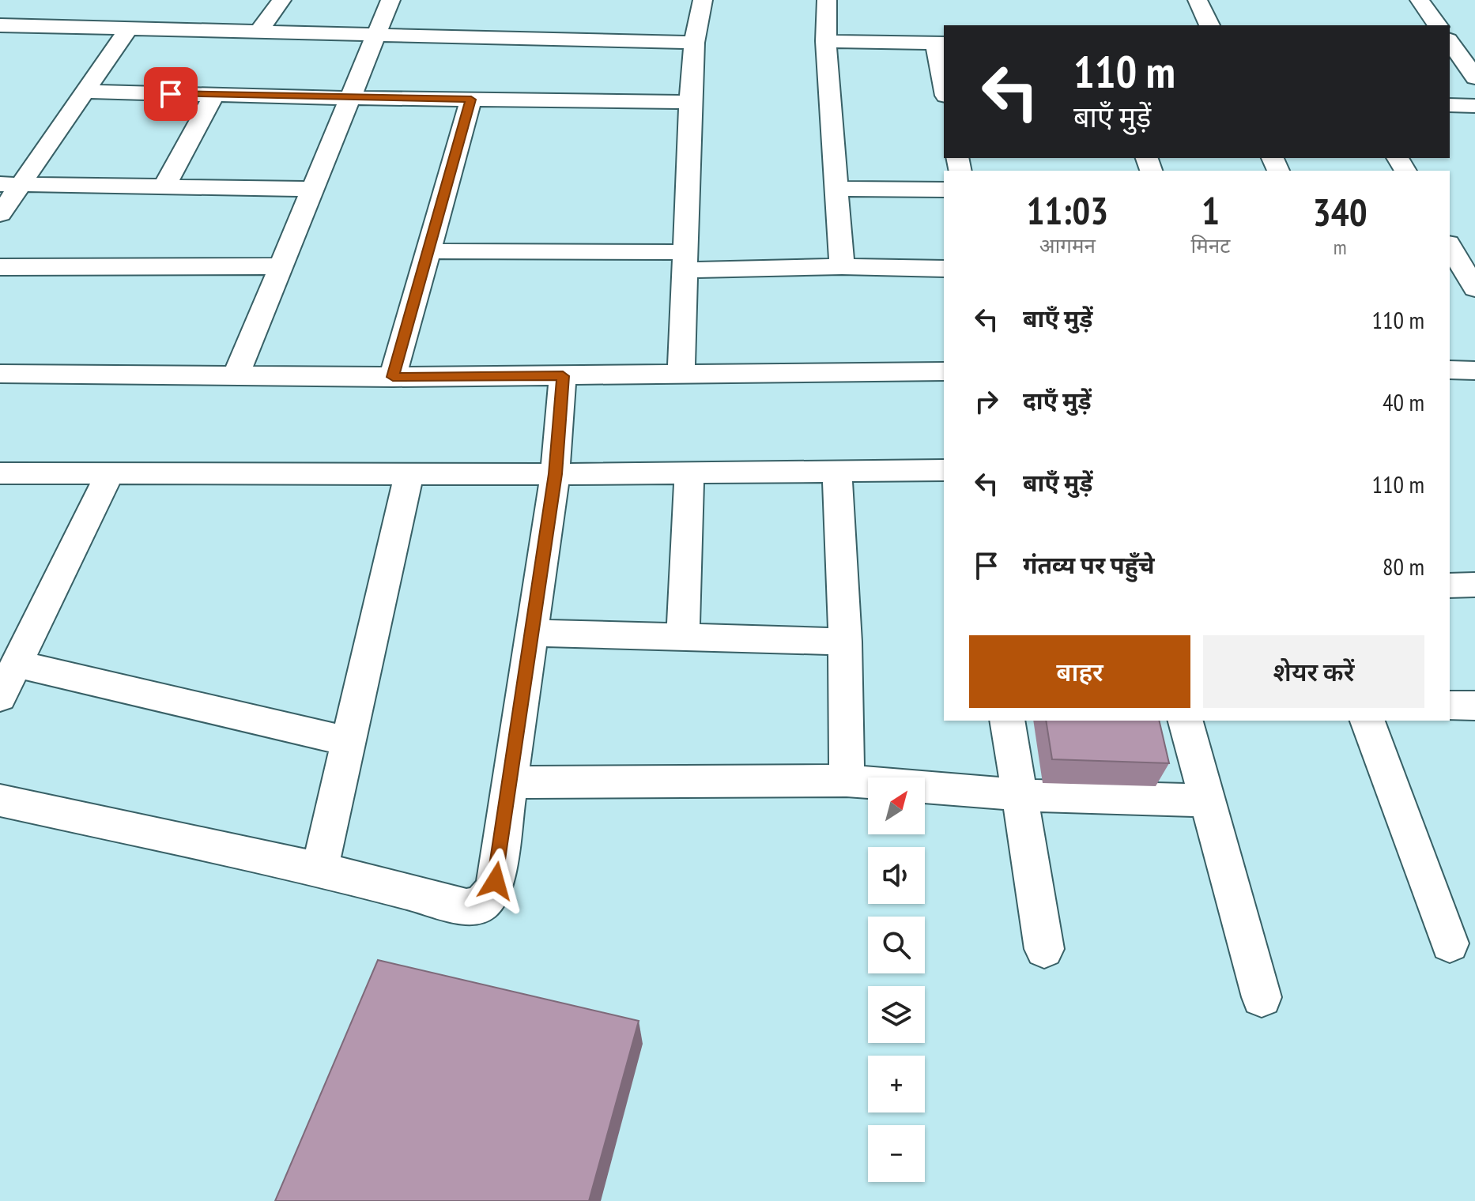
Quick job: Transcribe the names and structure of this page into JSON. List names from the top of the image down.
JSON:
{
  "north": "top right",
  "page": {
    "turn": ["110 m", "बाएँ मुड़ें"],
    "eta": [
      "11:03",
      "आगमन",
      "1",
      "मिनट",
      "340",
      "m"
    ],
    "list": [
      {
        "name": "बाएँ मुड़ें",
        "value": "110 m"
      },
      {
        "name": "दाएँ मुड़ें",
        "value": "40 m"
      },
      {
        "name": "बाएँ मुड़ें",
        "value": "110 m"
      },
      {
        "name": "गंतव्य पर पहुँचे",
        "value": "80 m"
      }
    ],
    "buttons": ["बाहर", "शेयर करें"],
    "map_buttons": ["+", "−"]
  }
}
